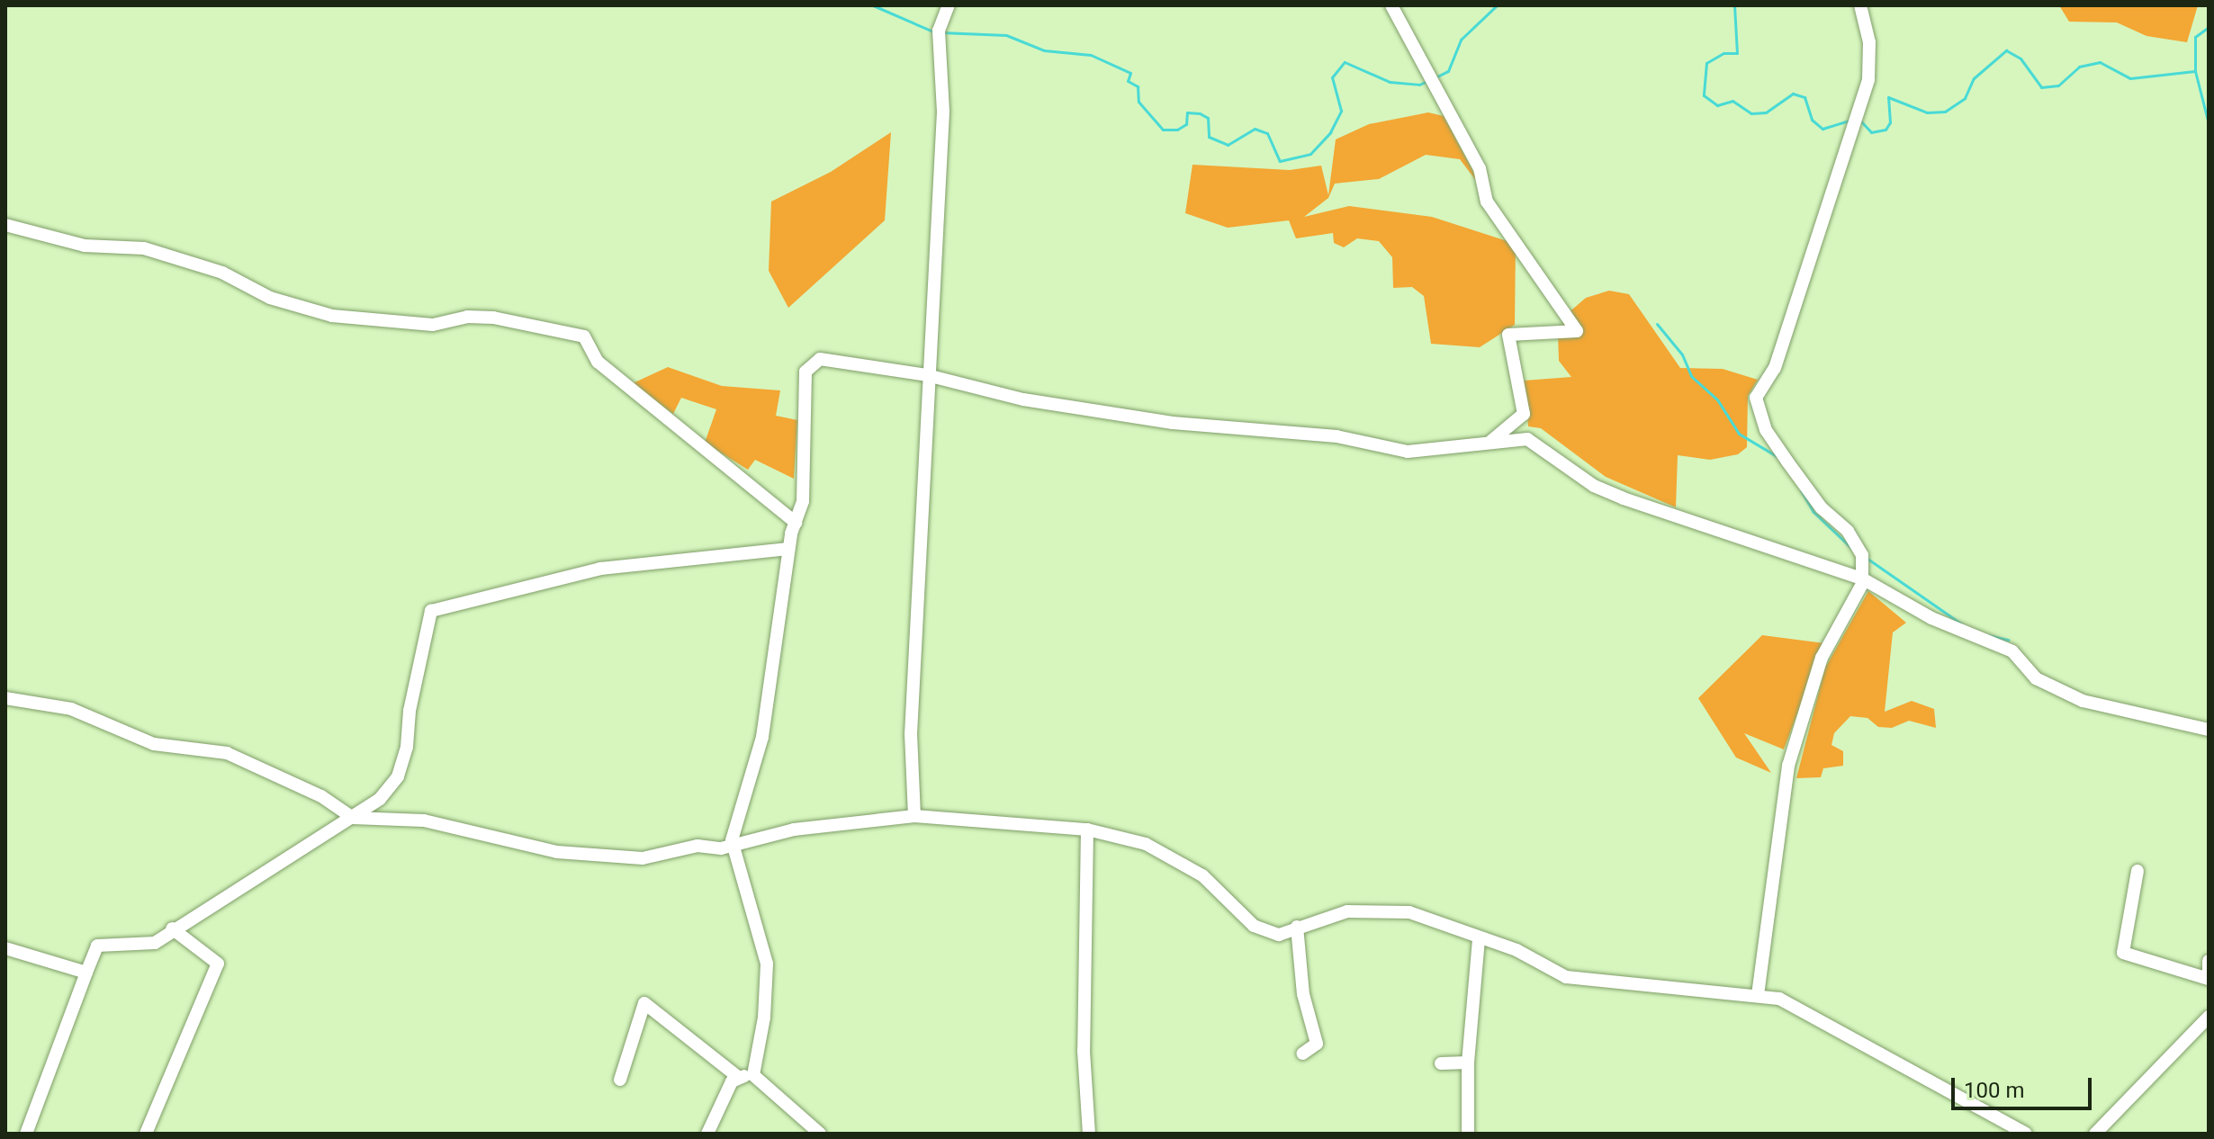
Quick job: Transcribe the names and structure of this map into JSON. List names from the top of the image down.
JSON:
{
  "scale_bar": "100 m"
}
